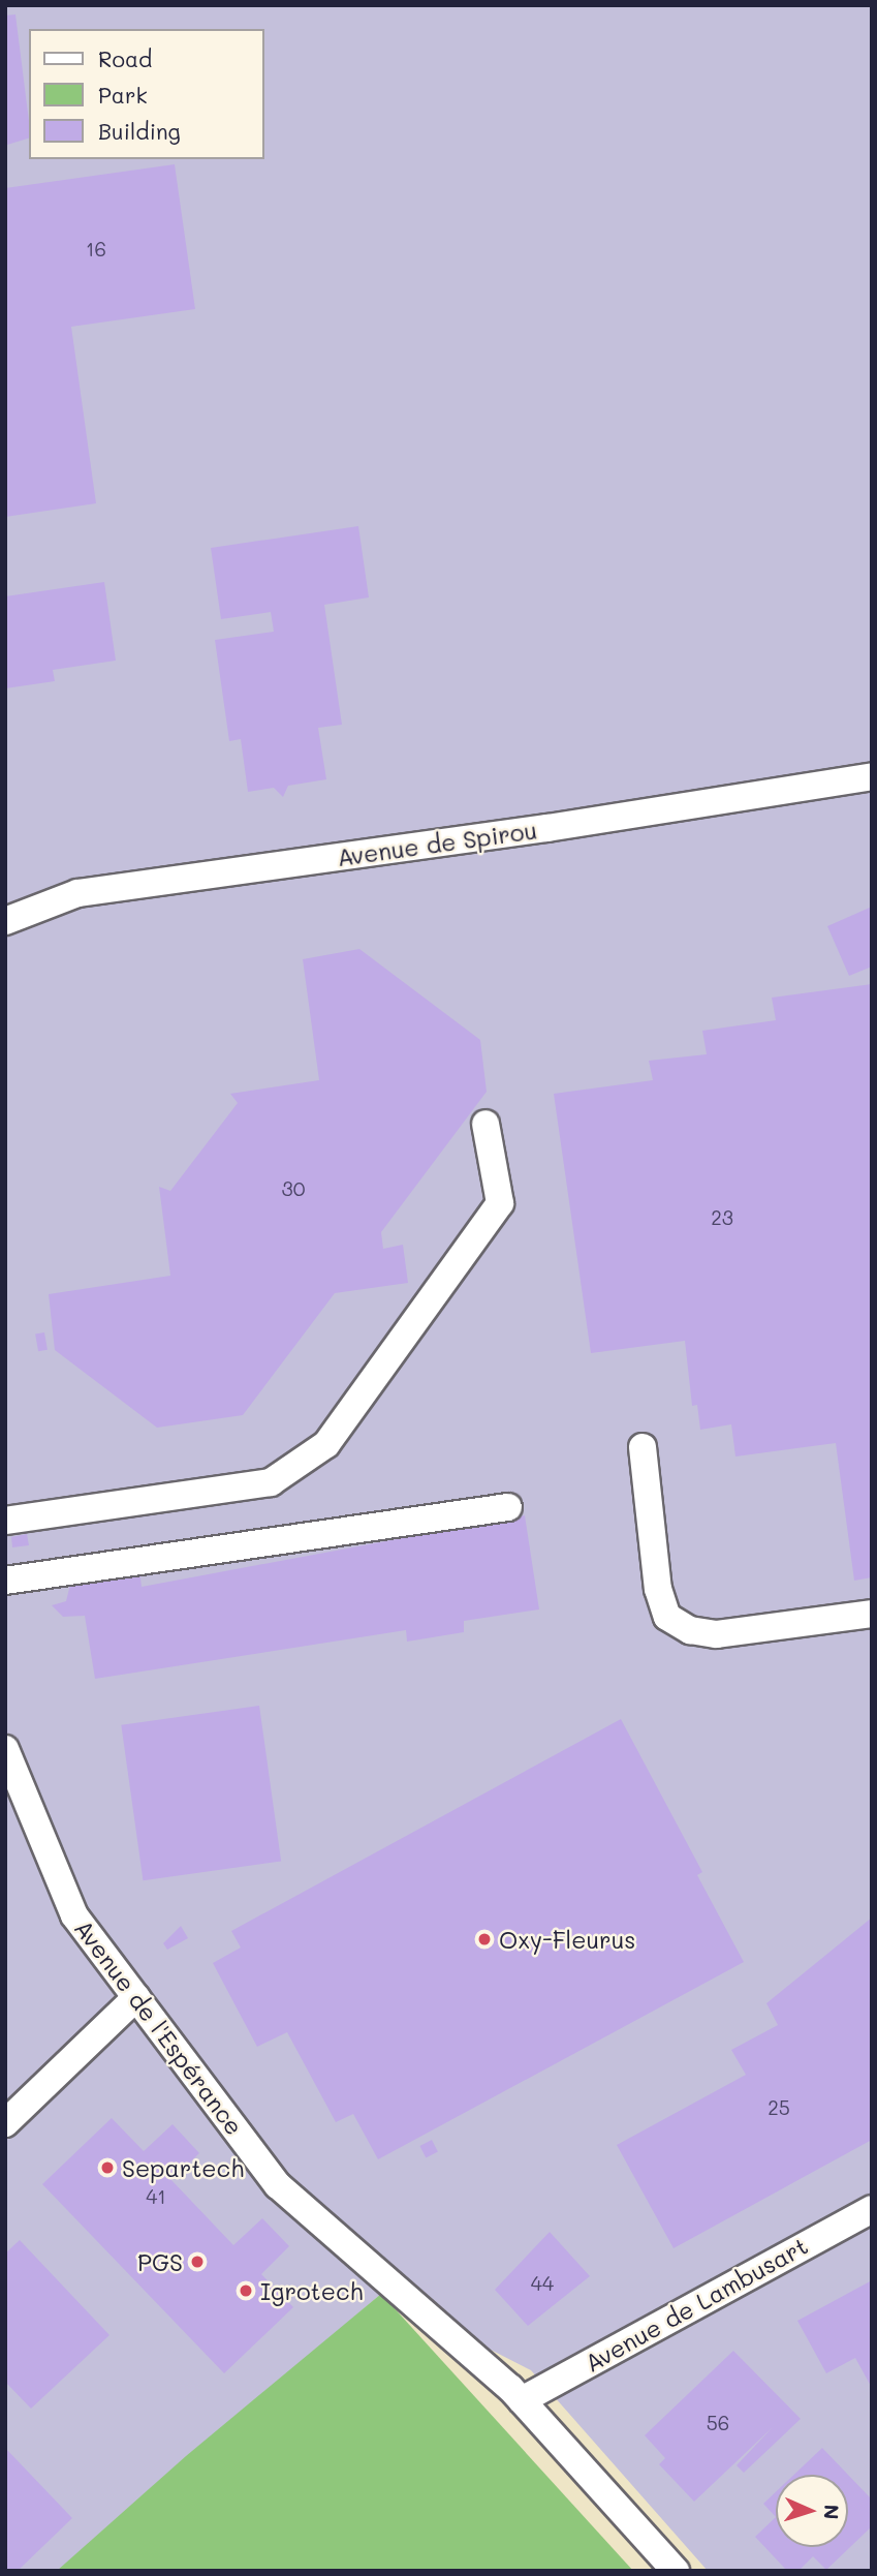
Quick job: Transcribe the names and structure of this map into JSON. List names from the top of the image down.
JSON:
{
  "streets": {
    "street": ["Avenue de Spirou", "Avenue de l'Espérance", "Avenue de Lambusart"]
  },
  "crossings": [
    ["Avenue de l'Espérance", "Avenue de Lambusart"]
  ],
  "places": [
    "Oxy-Fleurus",
    "Separtech",
    "PGS",
    "Igrotech"
  ],
  "house_numbers": [
    "16",
    "30",
    "23",
    "25",
    "41",
    "44",
    "56"
  ],
  "legend": ["Road", "Park", "Building"],
  "north": "right"
}
